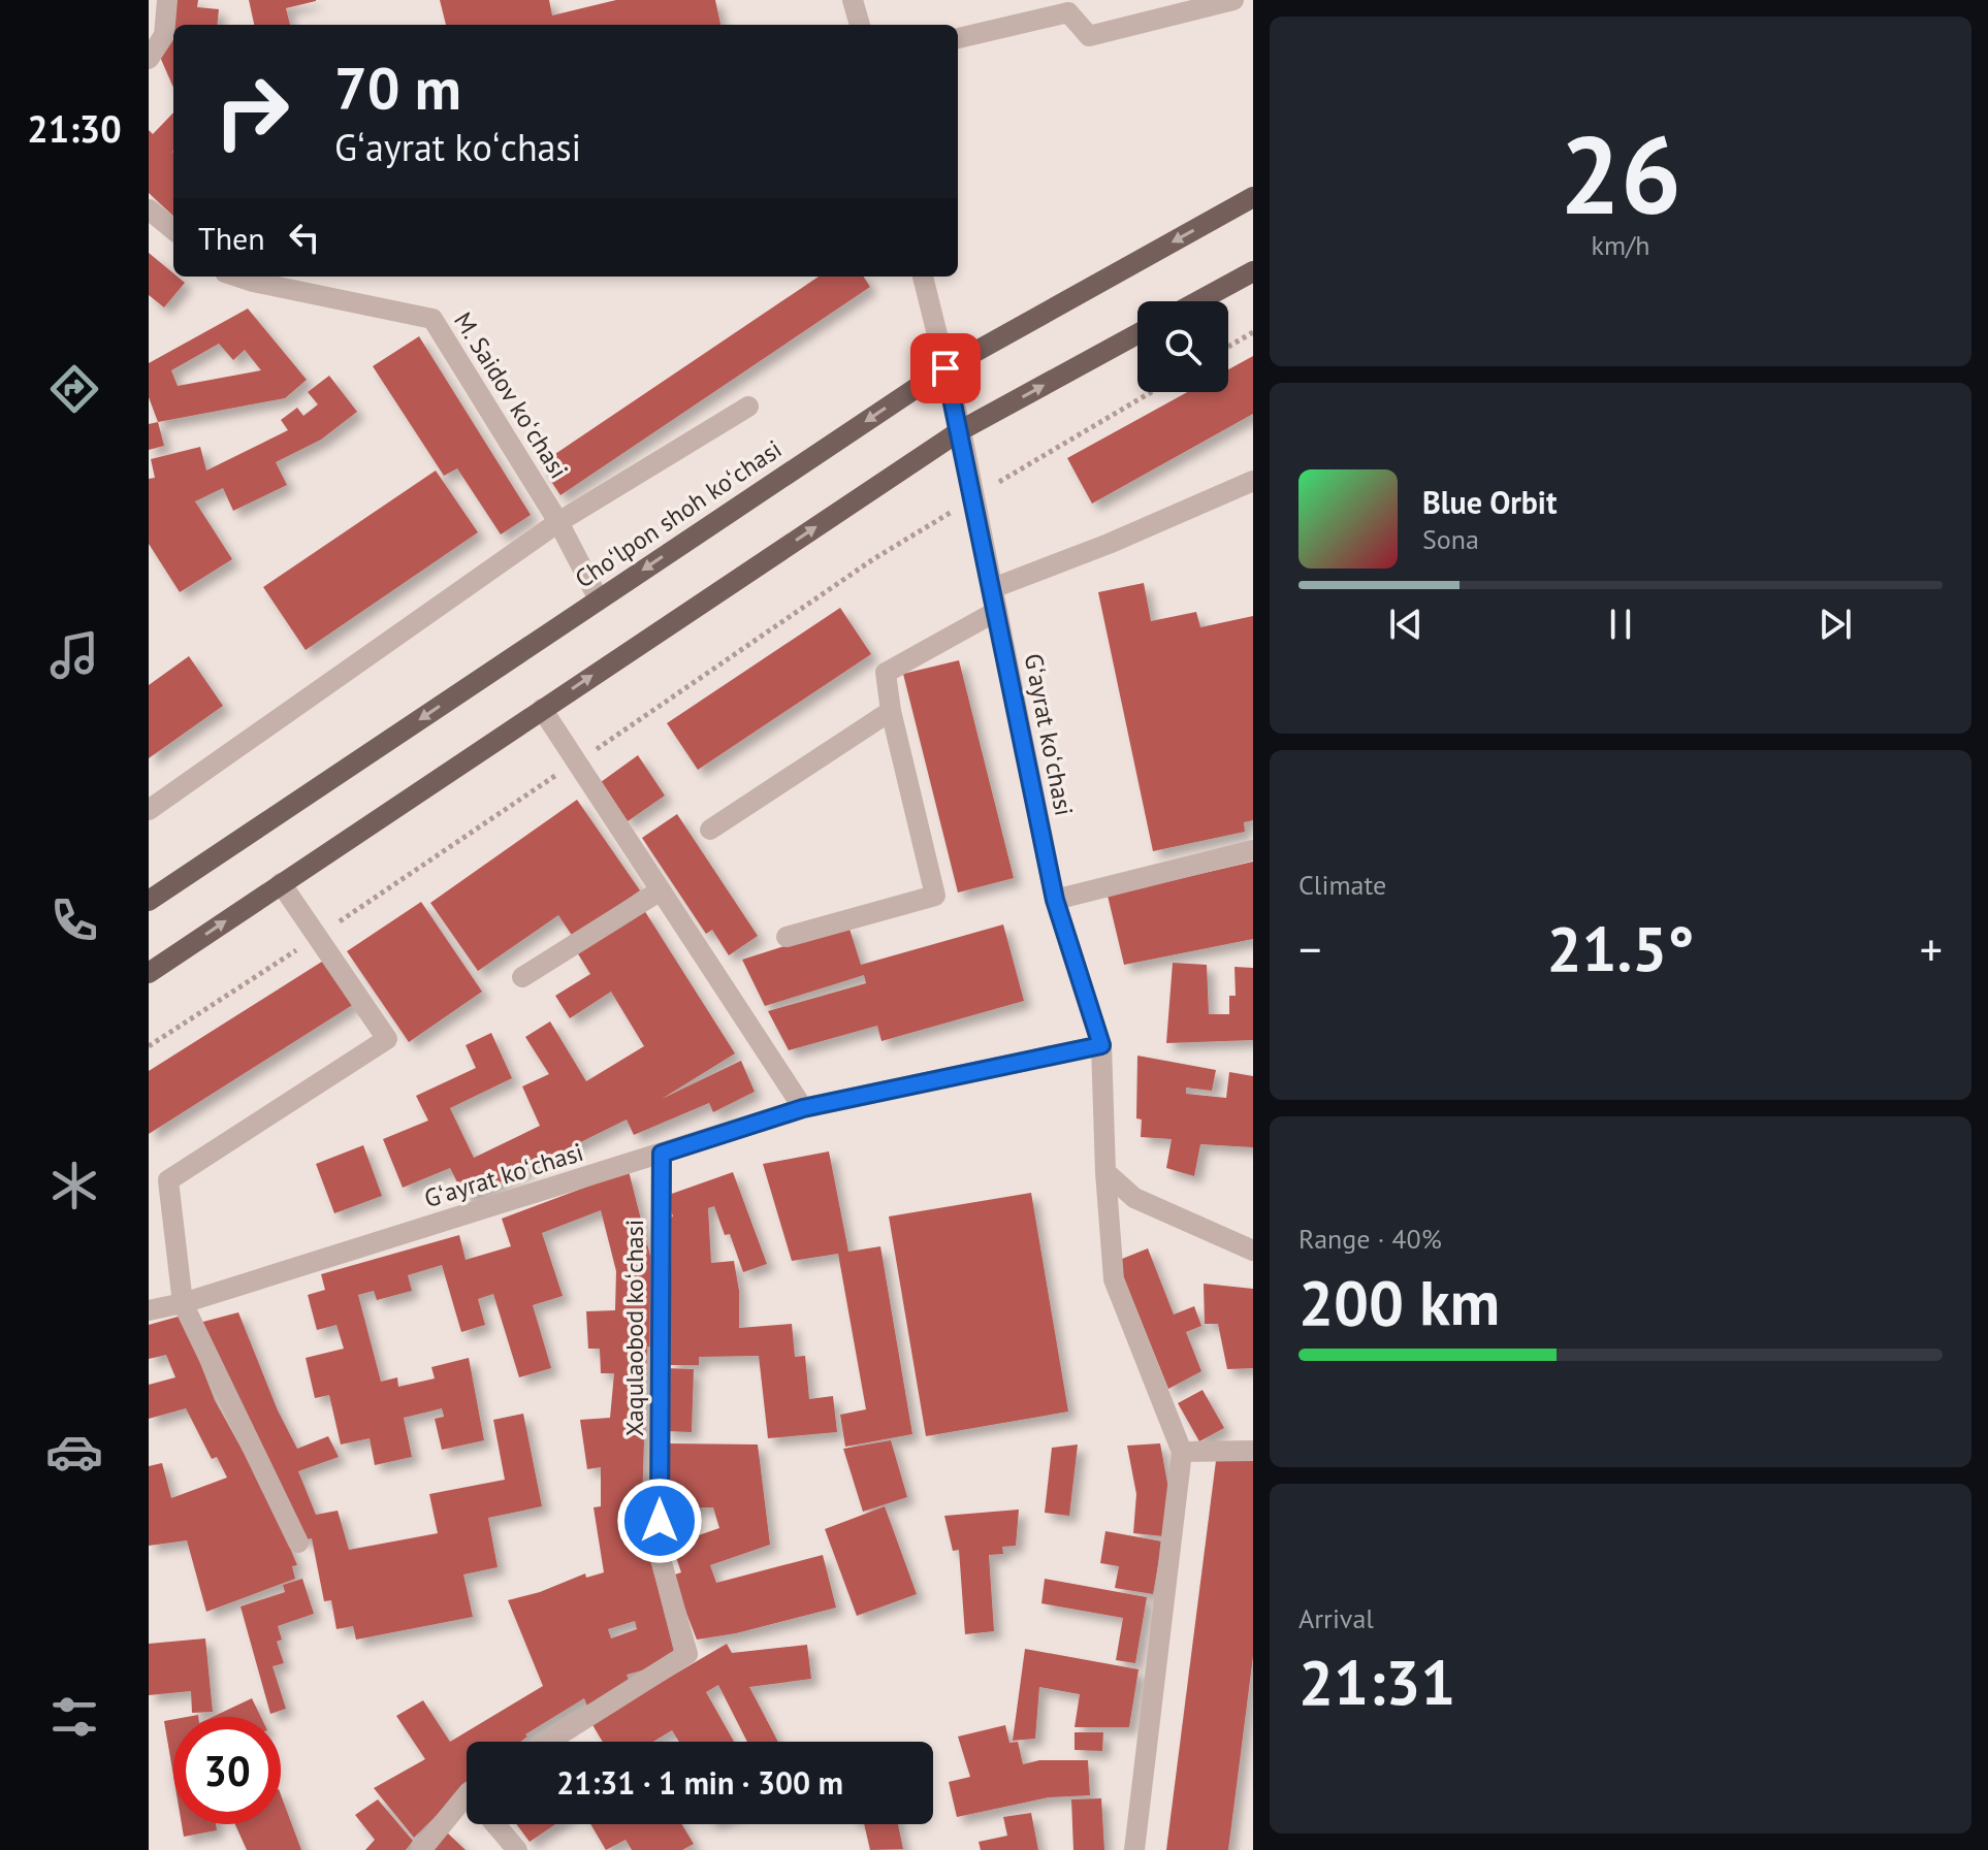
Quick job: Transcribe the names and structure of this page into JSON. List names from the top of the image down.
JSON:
{
  "streets": {
    "main road": ["Choʻlpon shoh koʻchasi"],
    "street": ["M. Saidov koʻchasi", "Gʻayrat koʻchasi", "Xaqulaobod koʻchasi"]
  },
  "crossings": [
    ["M. Saidov koʻchasi", "Choʻlpon shoh koʻchasi"],
    ["Choʻlpon shoh koʻchasi", "Gʻayrat koʻchasi"],
    ["Gʻayrat koʻchasi", "Xaqulaobod koʻchasi"]
  ],
  "page": {
    "tabs": "21:30",
    "tile": [
      ["26", "km/h"],
      "Climate",
      ["Range · 40%", "200 km"],
      ["Arrival", "21:31"]
    ],
    "turn": ["70 m", "Gʻayrat koʻchasi"],
    "then": "Then",
    "song": ["Blue Orbit", "Sona"],
    "heat": ["−", "21.5°", "+"],
    "limit": "30",
    "trip": "21:31 · 1 min · 300 m"
  }
}
